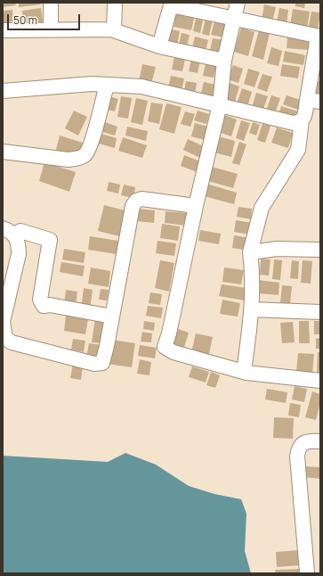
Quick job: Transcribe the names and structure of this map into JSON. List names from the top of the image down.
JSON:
{
  "scale_bar": "50 m"
}
